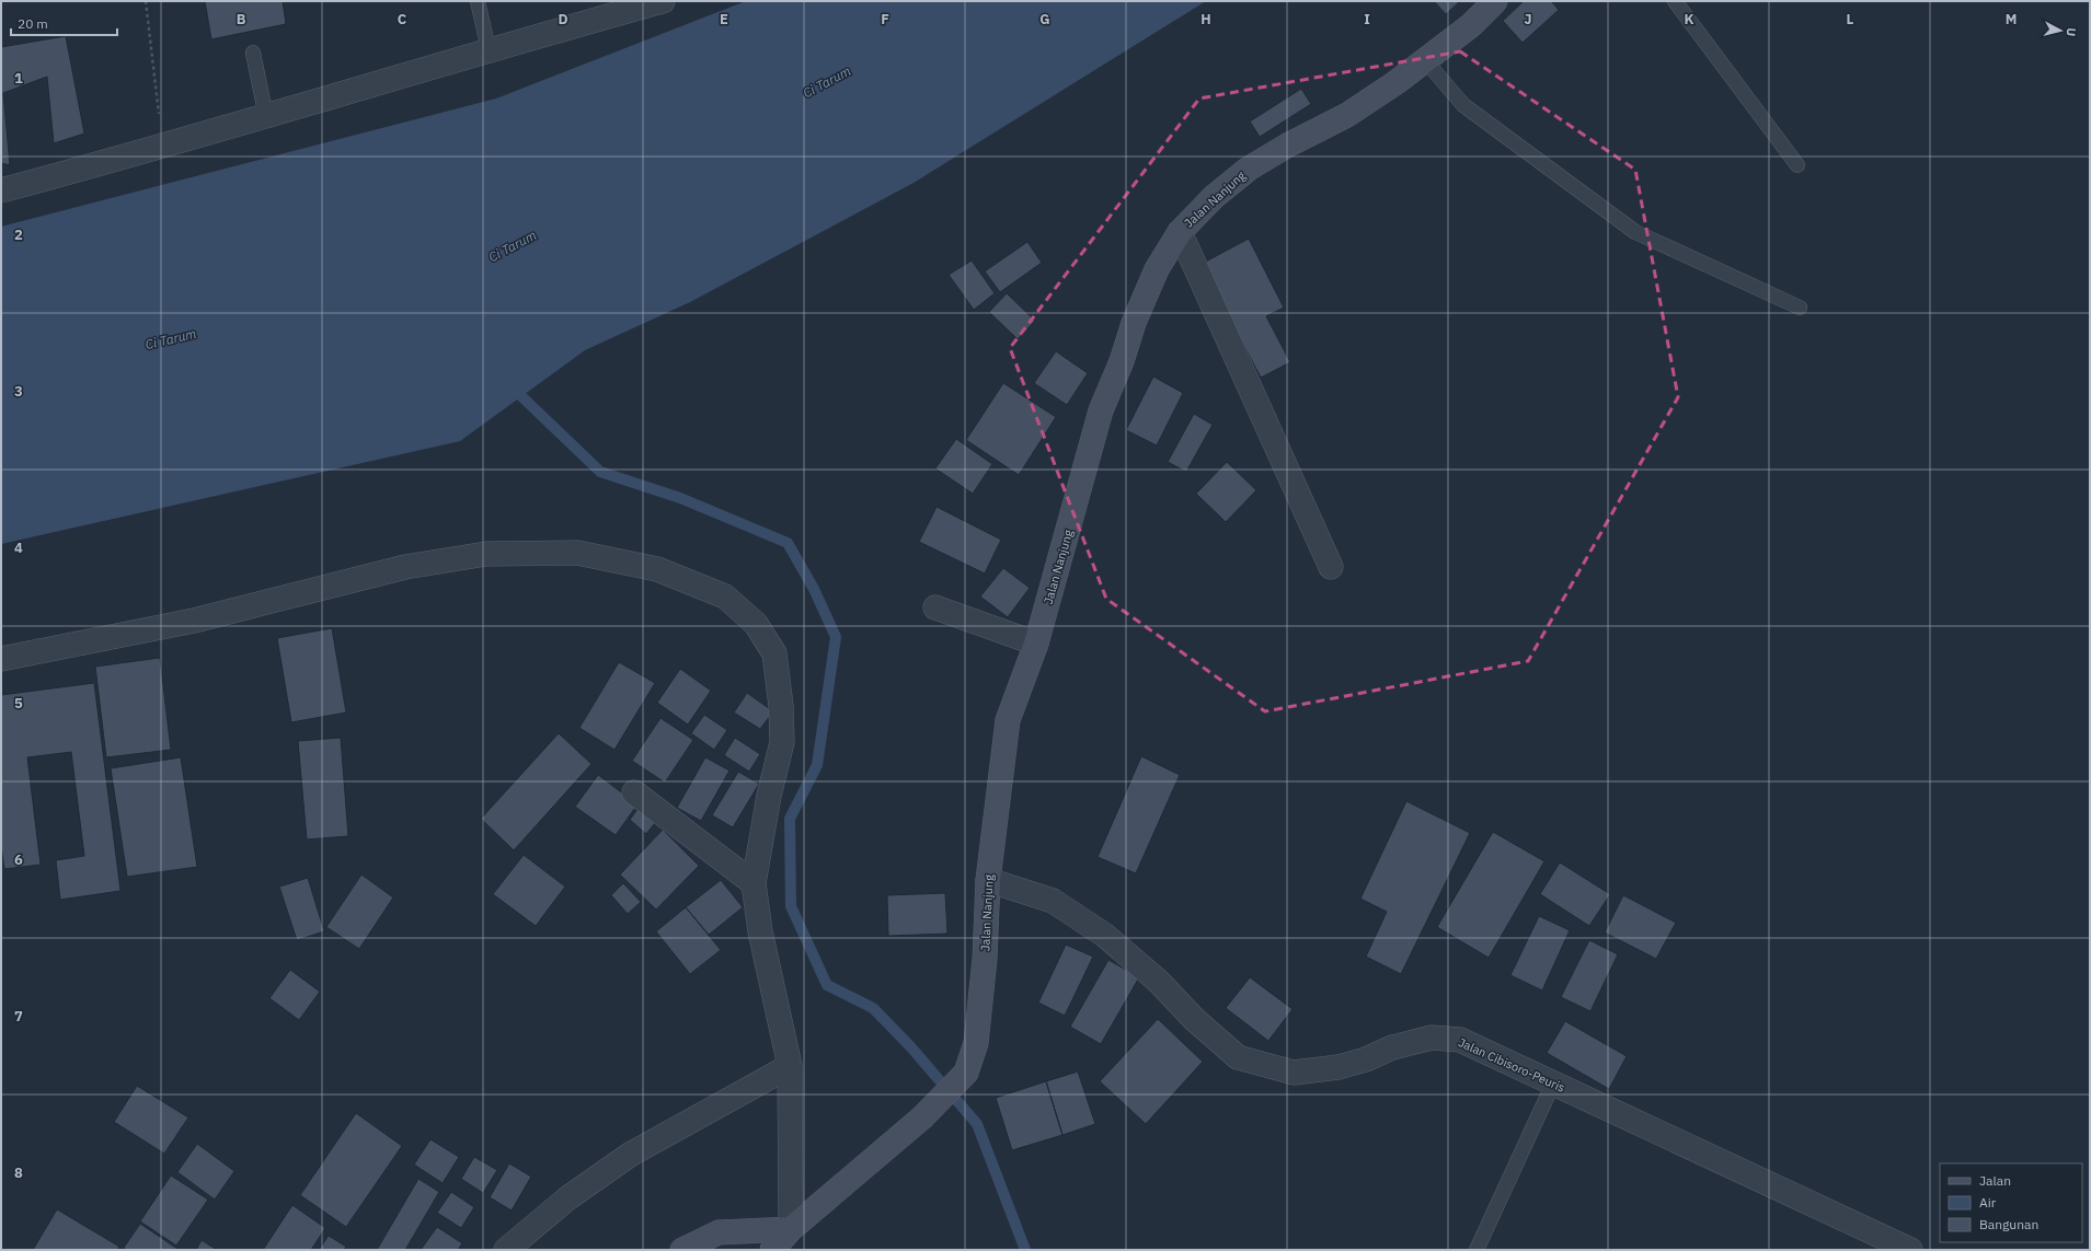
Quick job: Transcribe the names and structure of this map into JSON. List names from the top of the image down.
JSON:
{
  "streets": {
    "main road": ["Jalan Nanjung"],
    "street": ["Jalan Cibisoro-Peuris"]
  },
  "crossings": [
    ["Jalan Nanjung", "Jalan Cibisoro-Peuris"]
  ],
  "water": ["Ci Tarum"],
  "legend": ["Jalan", "Air", "Bangunan"],
  "scale_bar": "20 m",
  "north": "right",
  "grid": {
    "columns": [
      "B",
      "C",
      "D",
      "E",
      "F",
      "G",
      "H",
      "I",
      "J",
      "K",
      "L",
      "M"
    ],
    "rows": [
      "1",
      "2",
      "3",
      "4",
      "5",
      "6",
      "7",
      "8"
    ]
  }
}
